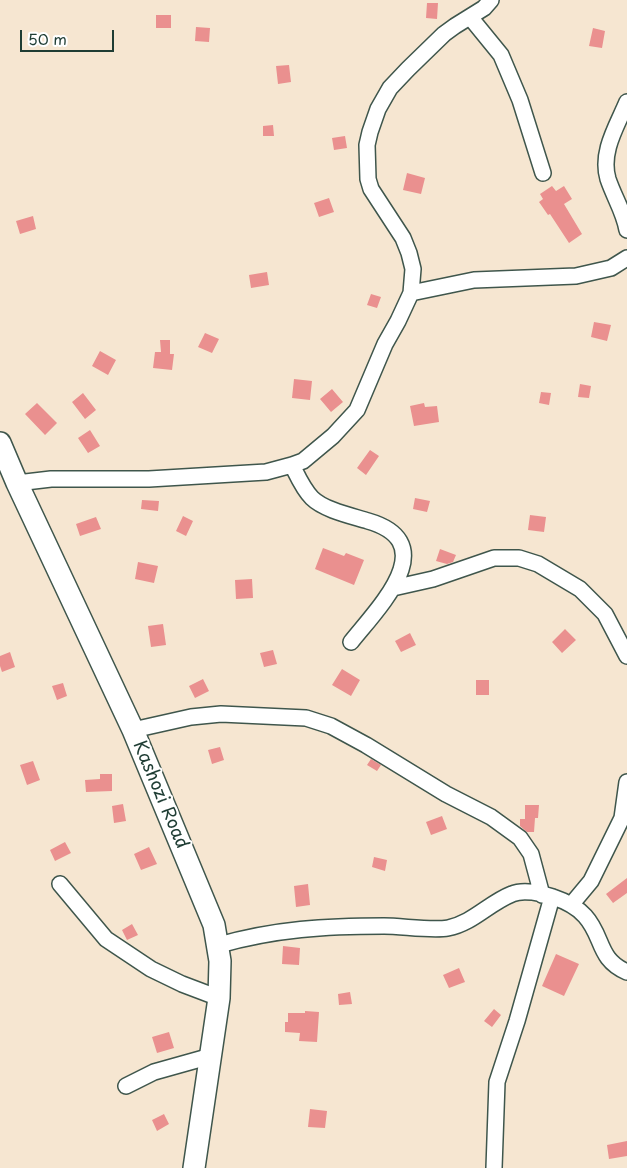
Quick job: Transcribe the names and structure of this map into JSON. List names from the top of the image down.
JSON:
{
  "streets": {
    "main road": ["Kashozi Road"]
  },
  "scale_bar": "50 m"
}
